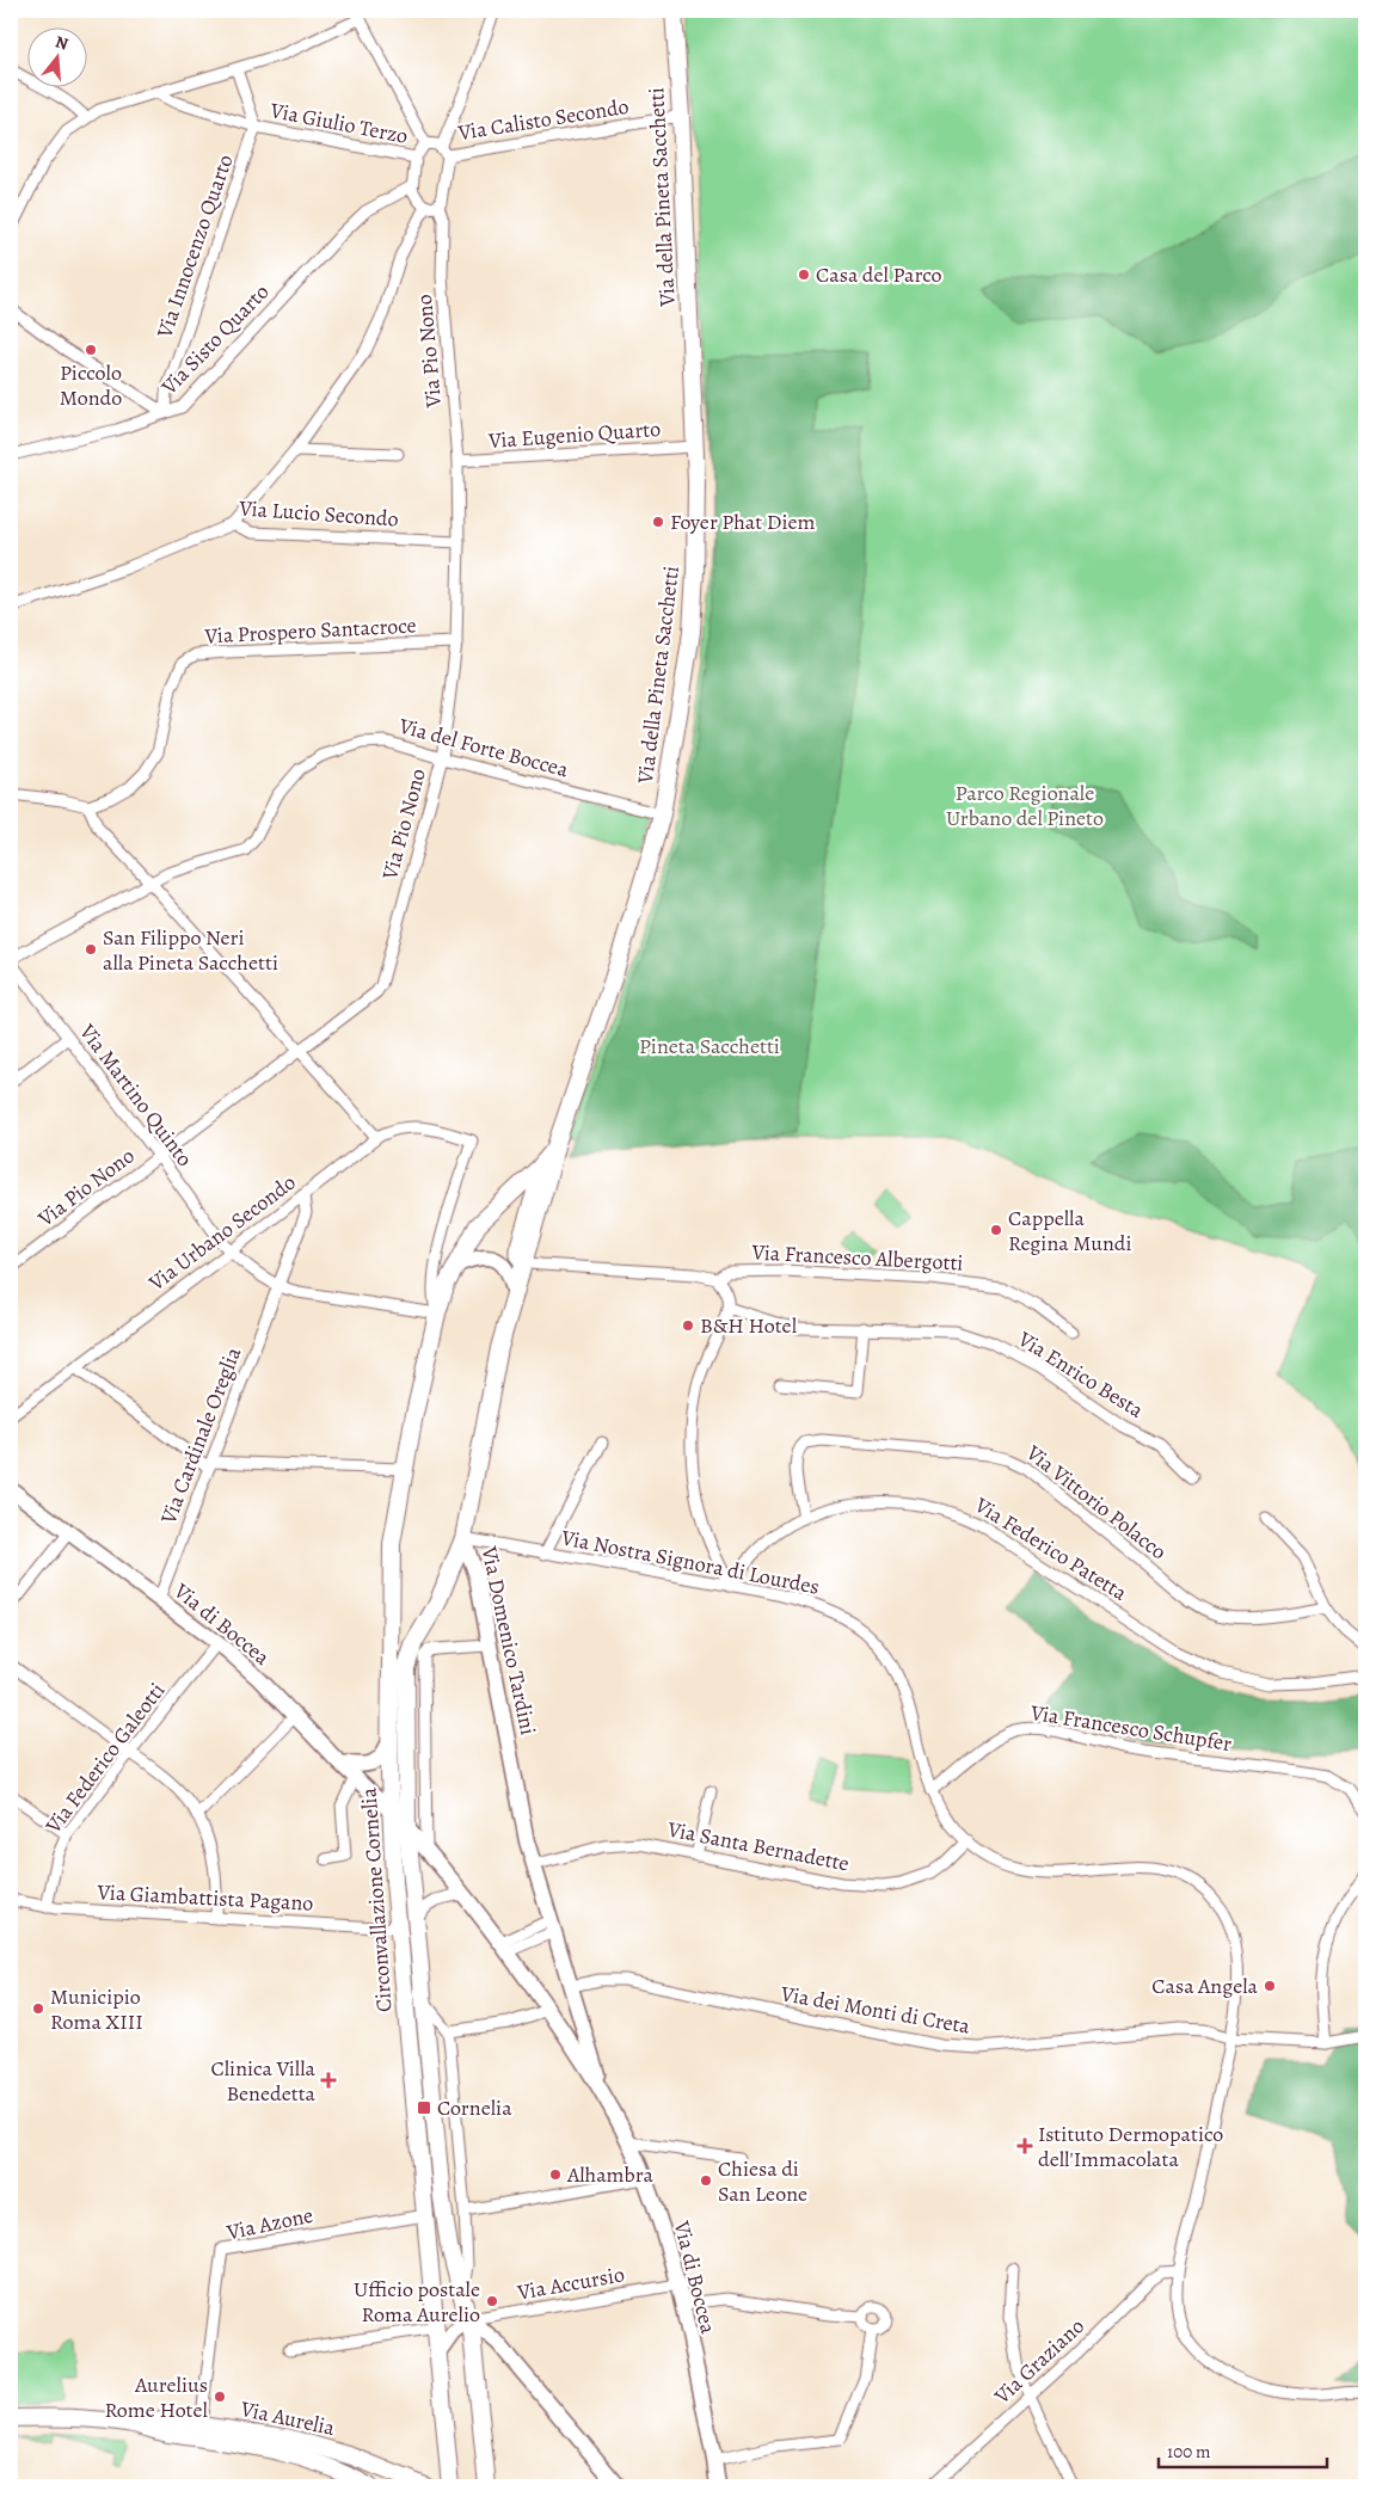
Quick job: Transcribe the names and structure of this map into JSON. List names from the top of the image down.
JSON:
{
  "streets": {
    "main road": [
      "Via della Pineta Sacchetti",
      "Via Domenico Tardini",
      "Circonvallazione Cornelia",
      "Via Aurelia"
    ],
    "street": [
      "Via Calisto Secondo",
      "Via Giulio Terzo",
      "Via Innocenzo Quarto",
      "Via Sisto Quarto",
      "Via Pio Nono",
      "Via Eugenio Quarto",
      "Via Lucio Secondo",
      "Via Prospero Santacroce",
      "Via del Forte Boccea",
      "Via Martino Quinto",
      "Via Urbano Secondo",
      "Via Francesco Albergotti",
      "Via Enrico Besta",
      "Via Cardinale Oreglia",
      "Via Vittorio Polacco",
      "Via Federico Patetta",
      "Via Nostra Signora di Lourdes",
      "Via di Boccea",
      "Via Francesco Schupfer",
      "Via Federico Galeotti",
      "Via Santa Bernadette",
      "Via Giambattista Pagano",
      "Via dei Monti di Creta",
      "Via Azone",
      "Via Accursio",
      "Via Graziano"
    ]
  },
  "crossings": [
    ["Via Calisto Secondo", "Via della Pineta Sacchetti"],
    ["Via Giulio Terzo", "Via Innocenzo Quarto"],
    ["Via della Pineta Sacchetti", "Via Eugenio Quarto"],
    ["Via della Pineta Sacchetti", "Via del Forte Boccea"],
    ["Via della Pineta Sacchetti", "Via Domenico Tardini"],
    ["Via della Pineta Sacchetti", "Circonvallazione Cornelia"],
    ["Via Innocenzo Quarto", "Via Sisto Quarto"],
    ["Via Pio Nono", "Via Eugenio Quarto"],
    ["Via Pio Nono", "Via Lucio Secondo"],
    ["Via Pio Nono", "Via Prospero Santacroce"],
    ["Via Pio Nono", "Via del Forte Boccea"],
    ["Via Pio Nono", "Via Martino Quinto"],
    ["Via del Forte Boccea", "Via Martino Quinto"],
    ["Via Martino Quinto", "Via Urbano Secondo"],
    ["Via Martino Quinto", "Via Cardinale Oreglia"],
    ["Via Urbano Secondo", "Via Cardinale Oreglia"],
    ["Via Urbano Secondo", "Circonvallazione Cornelia"],
    ["Via Francesco Albergotti", "Via Domenico Tardini"],
    ["Via Cardinale Oreglia", "Via di Boccea"],
    ["Via Vittorio Polacco", "Via Federico Patetta"],
    ["Via Federico Patetta", "Via Nostra Signora di Lourdes"],
    ["Via Nostra Signora di Lourdes", "Via Domenico Tardini"],
    ["Via Nostra Signora di Lourdes", "Via Francesco Schupfer"],
    ["Via Nostra Signora di Lourdes", "Via Santa Bernadette"],
    ["Via Nostra Signora di Lourdes", "Circonvallazione Cornelia"],
    ["Via Nostra Signora di Lourdes", "Via dei Monti di Creta"],
    ["Via Nostra Signora di Lourdes", "Via Graziano"],
    ["Via di Boccea", "Via Domenico Tardini"],
    ["Via di Boccea", "Via Federico Galeotti"],
    ["Via di Boccea", "Circonvallazione Cornelia"],
    ["Via di Boccea", "Via Accursio"],
    ["Via Domenico Tardini", "Via Santa Bernadette"],
    ["Via Domenico Tardini", "Circonvallazione Cornelia"],
    ["Via Domenico Tardini", "Via dei Monti di Creta"],
    ["Via Federico Galeotti", "Via Giambattista Pagano"],
    ["Via Giambattista Pagano", "Circonvallazione Cornelia"],
    ["Circonvallazione Cornelia", "Via Azone"],
    ["Circonvallazione Cornelia", "Via Accursio"],
    ["Via Azone", "Via Aurelia"]
  ],
  "parks": ["Parco Regionale Urbano del Pineto", "Pineta Sacchetti"],
  "places": {
    "other": [
      "Casa del Parco",
      "Piccolo Mondo",
      "Foyer Phat Diem",
      "San Filippo Neri alla Pineta Sacchetti",
      "Cappella Regina Mundi",
      "B&H Hotel",
      "Casa Angela",
      "Municipio Roma XIII",
      "Alhambra",
      "Chiesa di San Leone",
      "Ufficio postale Roma Aurelio",
      "Aurelius Rome Hotel"
    ],
    "health": ["Clinica Villa Benedetta", "Istituto Dermopatico dell'Immacolata"],
    "transit": ["Cornelia"]
  },
  "scale_bar": "100 m",
  "north": "top"
}
